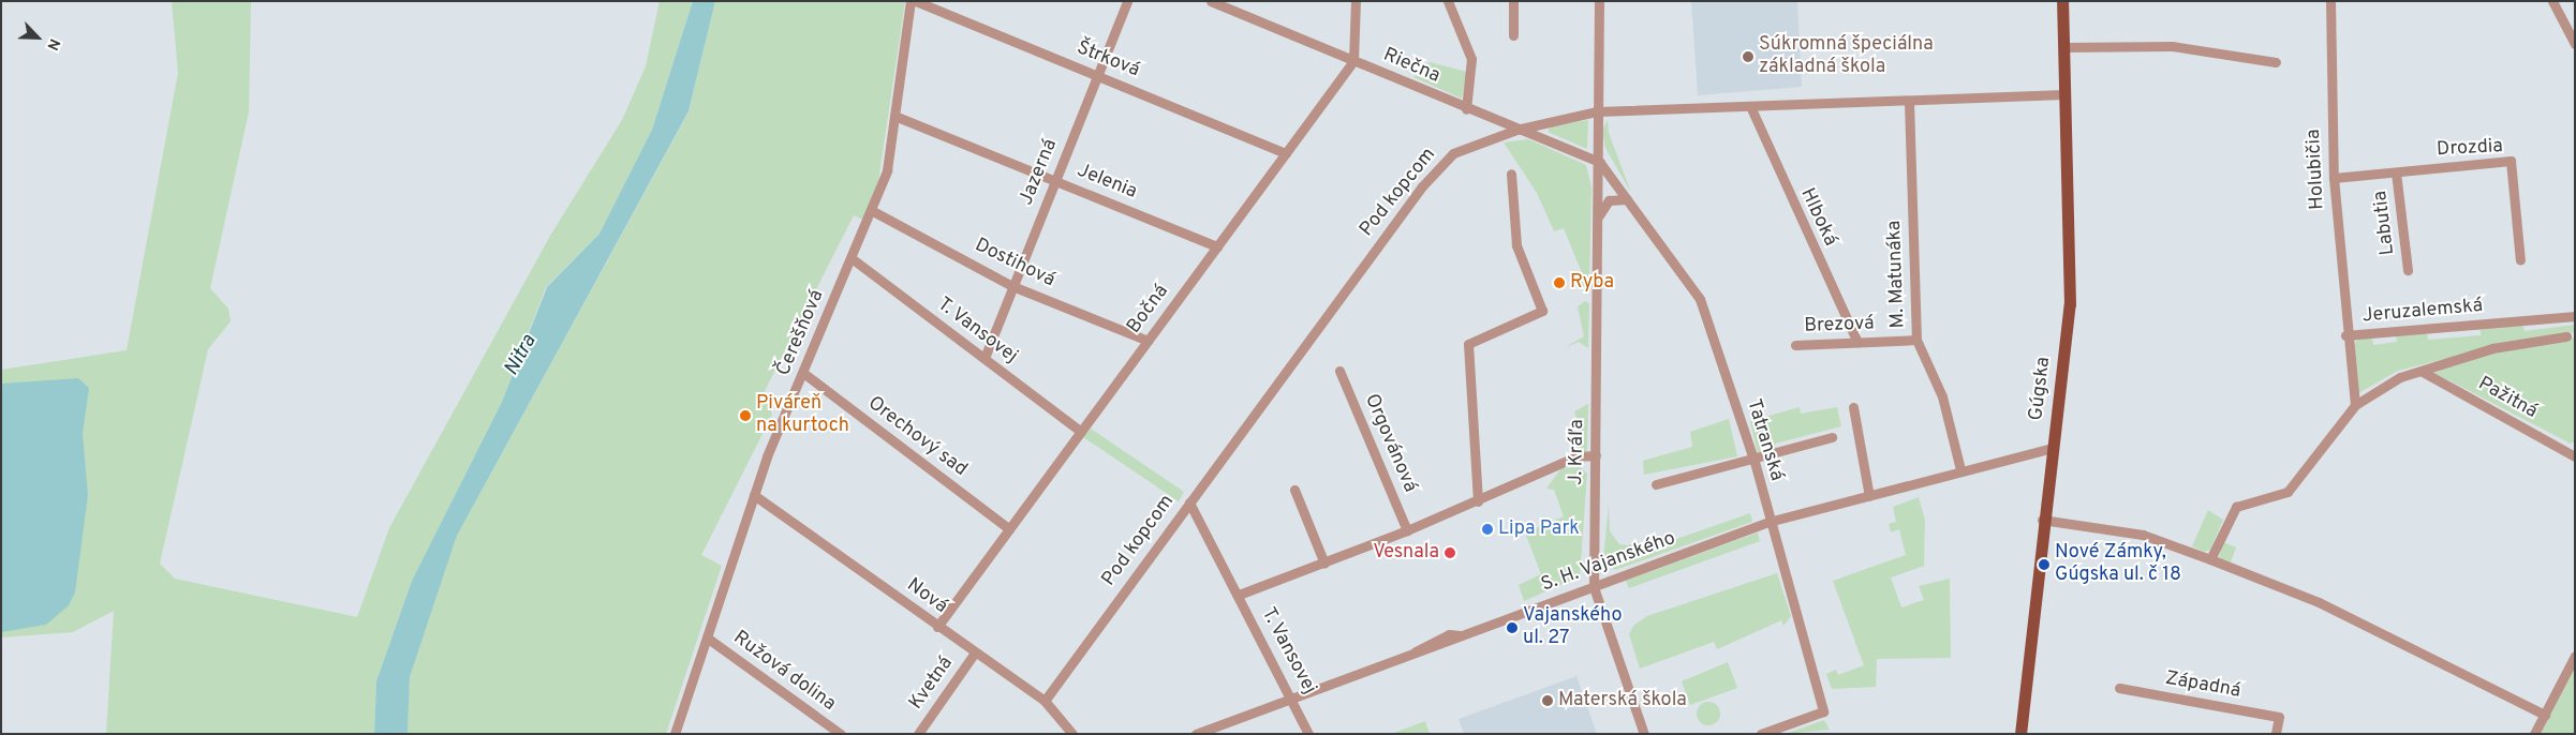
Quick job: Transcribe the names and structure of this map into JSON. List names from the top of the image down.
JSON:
{
  "streets": {
    "main road": ["Gúgska"],
    "street": [
      "Štrková",
      "Riečna",
      "Drozdia",
      "Holubičia",
      "Jazerná",
      "Jelenia",
      "Pod kopcom",
      "Hlboká",
      "Labutia",
      "Dostihová",
      "M. Matunáka",
      "Bočná",
      "Jeruzalemská",
      "Brezová",
      "T. Vansovej",
      "Čerešňová",
      "Pažitná",
      "Orechový sad",
      "Tatranská",
      "Orgovánová",
      "J. Kráľa",
      "S. H. Vajanského",
      "Nová",
      "Ružová dolina",
      "Kvetná",
      "Západná"
    ]
  },
  "crossings": [
    ["Štrková", "Jazerná"],
    ["Štrková", "Bočná"],
    ["Riečna", "Pod kopcom"],
    ["Riečna", "Bočná"],
    ["Riečna", "Tatranská"],
    ["Riečna", "J. Kráľa"],
    ["Drozdia", "Holubičia"],
    ["Drozdia", "Labutia"],
    ["Holubičia", "Jeruzalemská"],
    ["Jazerná", "Jelenia"],
    ["Jazerná", "Dostihová"],
    ["Jazerná", "T. Vansovej"],
    ["Jelenia", "Bočná"],
    ["Jelenia", "Čerešňová"],
    ["Pod kopcom", "Hlboká"],
    ["Pod kopcom", "M. Matunáka"],
    ["Pod kopcom", "T. Vansovej"],
    ["Pod kopcom", "Gúgska"],
    ["Pod kopcom", "Nová"],
    ["Hlboká", "Brezová"],
    ["Dostihová", "Bočná"],
    ["Dostihová", "Čerešňová"],
    ["M. Matunáka", "Brezová"],
    ["M. Matunáka", "S. H. Vajanského"],
    ["Bočná", "T. Vansovej"],
    ["Bočná", "Orechový sad"],
    ["Bočná", "Nová"],
    ["T. Vansovej", "Čerešňová"],
    ["T. Vansovej", "S. H. Vajanského"],
    ["Čerešňová", "Orechový sad"],
    ["Čerešňová", "Nová"],
    ["Čerešňová", "Ružová dolina"],
    ["Gúgska", "S. H. Vajanského"],
    ["Tatranská", "J. Kráľa"],
    ["Tatranská", "S. H. Vajanského"],
    ["J. Kráľa", "S. H. Vajanského"],
    ["Nová", "Kvetná"]
  ],
  "water": ["Nitra"],
  "places": [
    "Súkromná špeciálna základná škola",
    "Ryba",
    "Piváreň na kurtoch",
    "Lipa Park",
    "Vesnala",
    "Nové Zámky, Gúgska ul. č 18",
    "Vajanského ul. 27",
    "Materská škola"
  ],
  "north": "bottom right"
}
